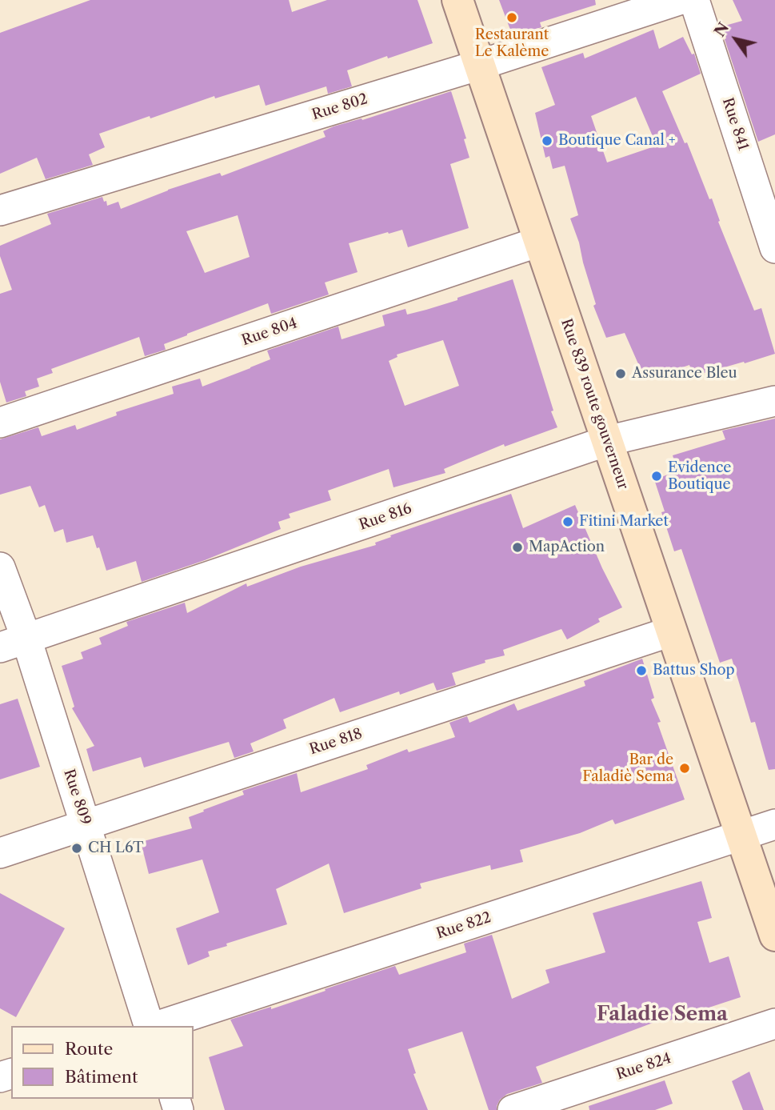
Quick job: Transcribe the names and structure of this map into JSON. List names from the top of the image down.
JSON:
{
  "streets": {
    "street": [
      "Rue 802",
      "Rue 841",
      "Rue 804",
      "Rue 839 route gouverneur",
      "Rue 816",
      "Rue 818",
      "Rue 809",
      "Rue 822",
      "Rue 824"
    ]
  },
  "crossings": [
    ["Rue 802", "Rue 839 route gouverneur"],
    ["Rue 804", "Rue 839 route gouverneur"],
    ["Rue 839 route gouverneur", "Rue 816"],
    ["Rue 839 route gouverneur", "Rue 818"],
    ["Rue 839 route gouverneur", "Rue 822"],
    ["Rue 816", "Rue 809"],
    ["Rue 818", "Rue 809"]
  ],
  "districts": ["Faladie Sema"],
  "places": [
    "Restaurant Le Kalème",
    "Boutique Canal +",
    "Assurance Bleu",
    "Evidence Boutique",
    "Fitini Market",
    "MapAction",
    "Battus Shop",
    "Bar de Faladiè Sema",
    "CH L6T"
  ],
  "legend": ["Route", "Bâtiment"],
  "north": "top left"
}
